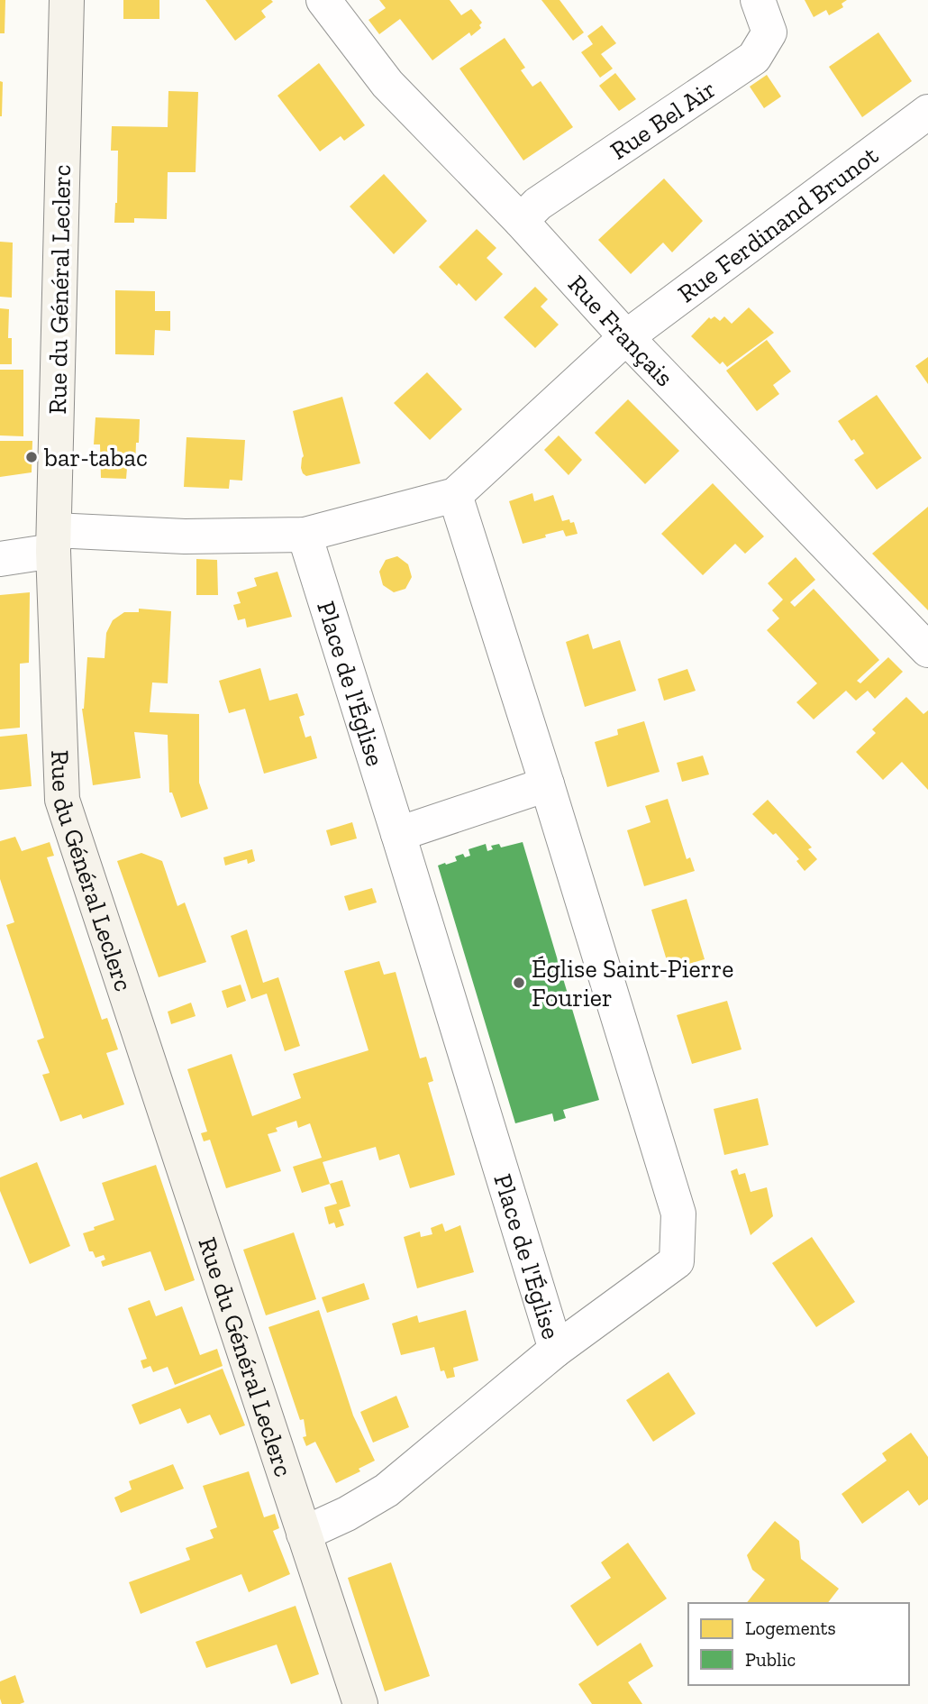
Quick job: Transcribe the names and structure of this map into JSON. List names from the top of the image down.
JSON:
{
  "streets": {
    "main road": ["Rue du Général Leclerc"],
    "street": [
      "Rue Bel Air",
      "Rue Ferdinand Brunot",
      "Rue Français",
      "Place de l'Église"
    ]
  },
  "crossings": [
    ["Rue Bel Air", "Rue Français"],
    ["Rue Ferdinand Brunot", "Rue Français"]
  ],
  "places": ["bar-tabac", "Église Saint-Pierre Fourier"],
  "legend": ["Logements", "Public"]
}
